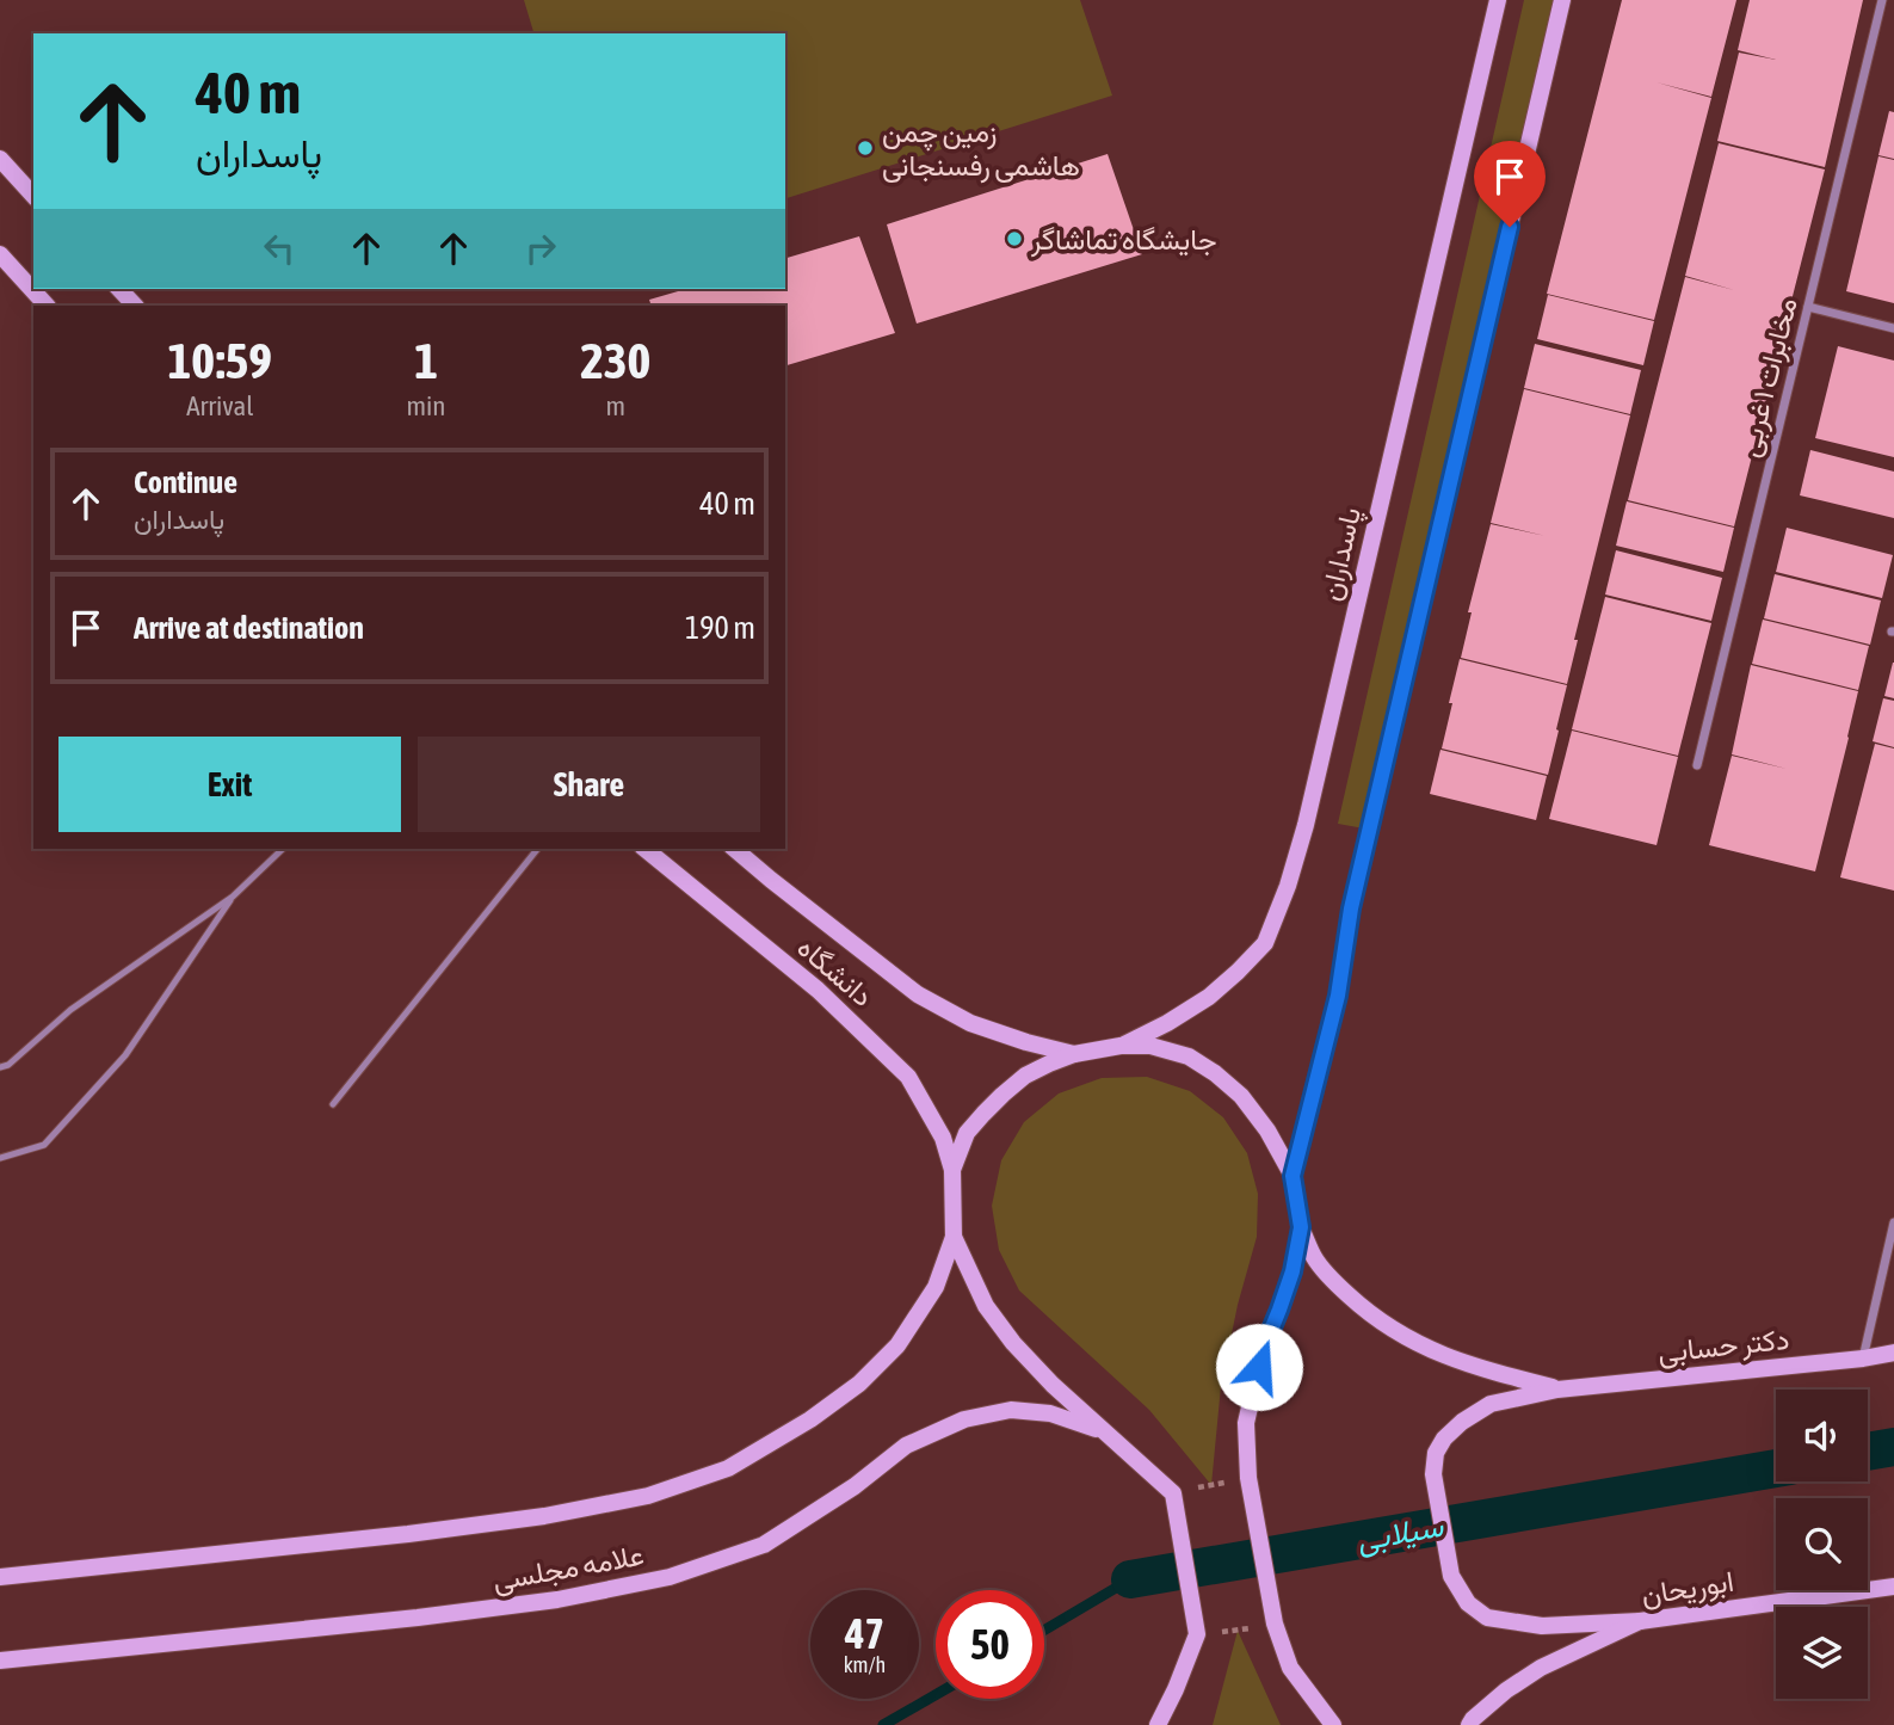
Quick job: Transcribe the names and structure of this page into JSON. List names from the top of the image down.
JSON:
{
  "streets": {
    "main road": [
      "پاسداران",
      "دانشگاه",
      "دکتر حسابی",
      "علامه مجلسی",
      "ابوریحان"
    ],
    "street": ["مخابرات ۱ غربی"]
  },
  "water": ["سیلابی"],
  "places": ["زمین چمن هاشمی رفسنجانی", "جایشگاه تماشاگر"],
  "page": {
    "turn": ["40 m", "پاسداران"],
    "eta": [
      "10:59",
      "Arrival",
      "1",
      "min",
      "230",
      "m"
    ],
    "list": [
      {
        "name": "Continue",
        "note": "پاسداران",
        "value": "40 m"
      },
      {
        "name": "Arrive at destination",
        "value": "190 m"
      }
    ],
    "buttons": ["Exit", "Share"],
    "speed": "47 km/h",
    "limit": "50"
  }
}
